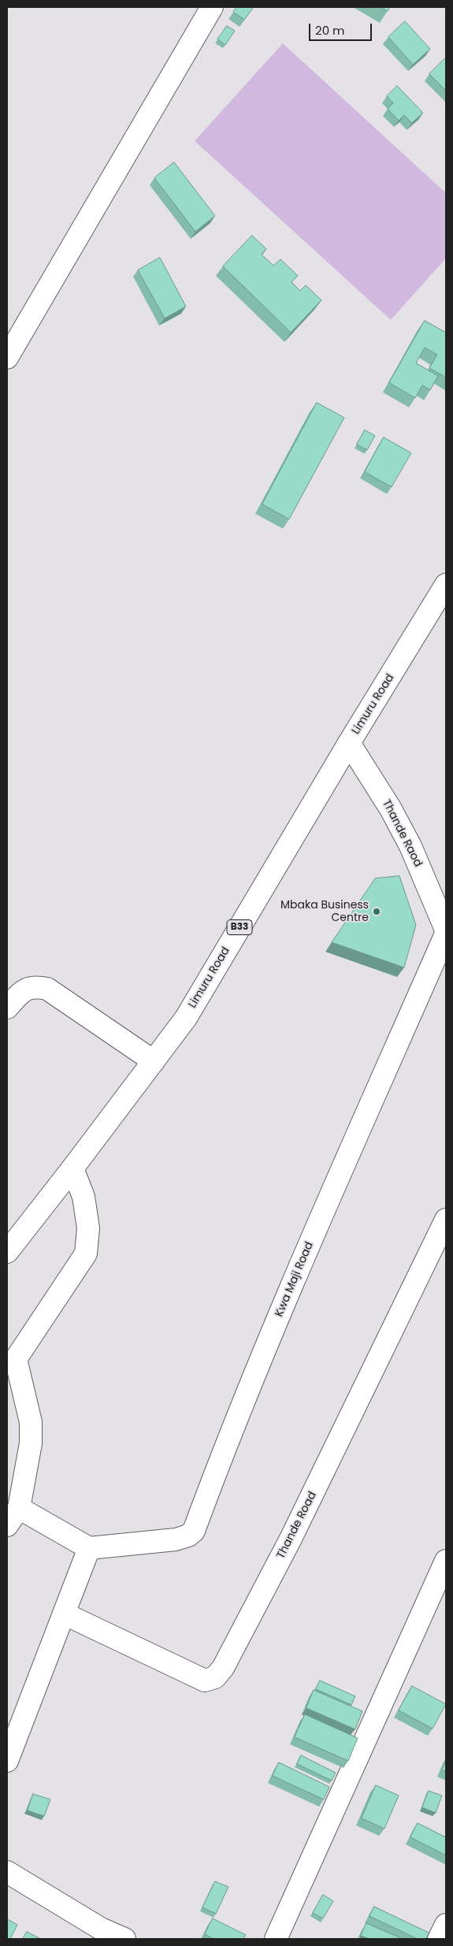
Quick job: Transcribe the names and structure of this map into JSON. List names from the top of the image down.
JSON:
{
  "streets": {
    "main road": [
      "Limuru Road",
      "Thande Raod",
      "B33",
      "Kwa Maji Road",
      "Thande Road"
    ]
  },
  "crossings": [
    ["Limuru Road", "Thande Raod"]
  ],
  "places": ["Mbaka Business Centre"],
  "scale_bar": "20 m"
}
